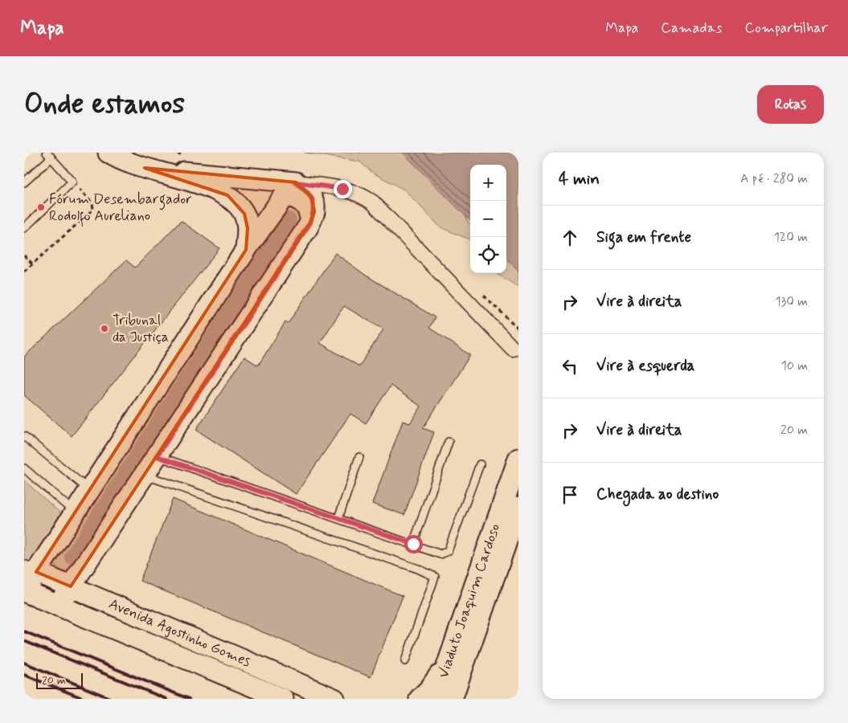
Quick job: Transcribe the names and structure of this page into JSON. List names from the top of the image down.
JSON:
{
  "streets": {
    "street": ["Viaduto Joaquim Cardoso", "Avenida Agostinho Gomes"]
  },
  "places": ["Fórum Desembargador Rodolfo Aureliano", "Tribunal da Justiça"],
  "scale_bar": "20 m",
  "page": {
    "header": "Mapa",
    "nav": ["Mapa", "Camadas", "Compartilhar"],
    "buttons": "Rotas",
    "title": "Onde estamos",
    "heading": ["4 min", "A pé · 280 m"],
    "map_buttons": ["+", "−"],
    "list": [
      ["Siga em frente", "120 m"],
      ["Vire à direita", "130 m"],
      ["Vire à esquerda", "10 m"],
      ["Vire à direita", "20 m"],
      "Chegada ao destino"
    ],
    "scale": "20 m"
  }
}
